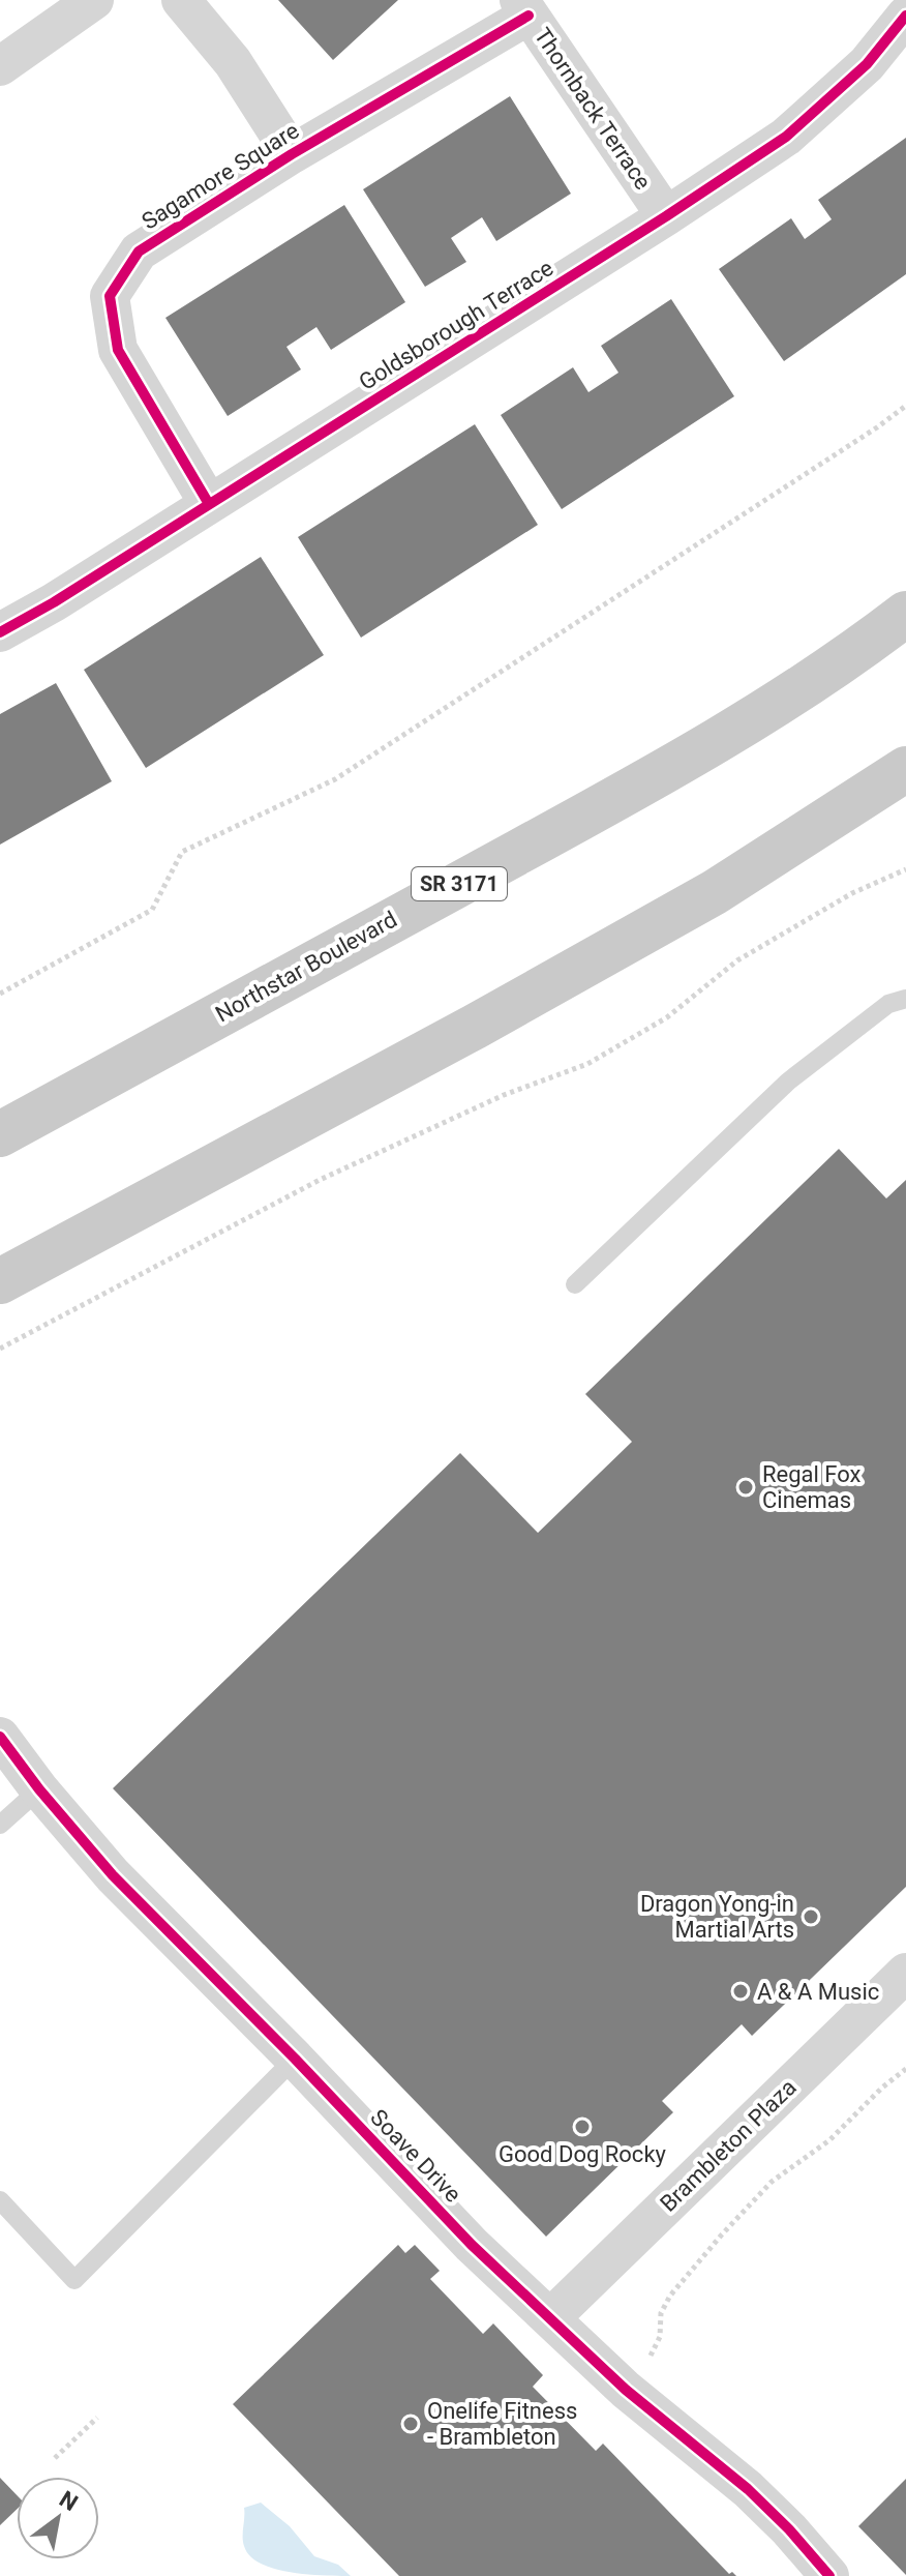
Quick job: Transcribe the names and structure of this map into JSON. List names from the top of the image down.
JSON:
{
  "streets": {
    "main road": ["SR 3171", "Northstar Boulevard"],
    "street": [
      "Thornback Terrace",
      "Sagamore Square",
      "Goldsborough Terrace",
      "Brambleton Plaza",
      "Soave Drive"
    ]
  },
  "crossings": [
    ["Thornback Terrace", "Sagamore Square"],
    ["Thornback Terrace", "Goldsborough Terrace"],
    ["Sagamore Square", "Goldsborough Terrace"],
    ["Brambleton Plaza", "Soave Drive"]
  ],
  "places": [
    "Regal Fox Cinemas",
    "Dragon Yong-in Martial Arts",
    "A & A Music",
    "Good Dog Rocky",
    "Onelife Fitness - Brambleton"
  ],
  "north": "top right"
}
